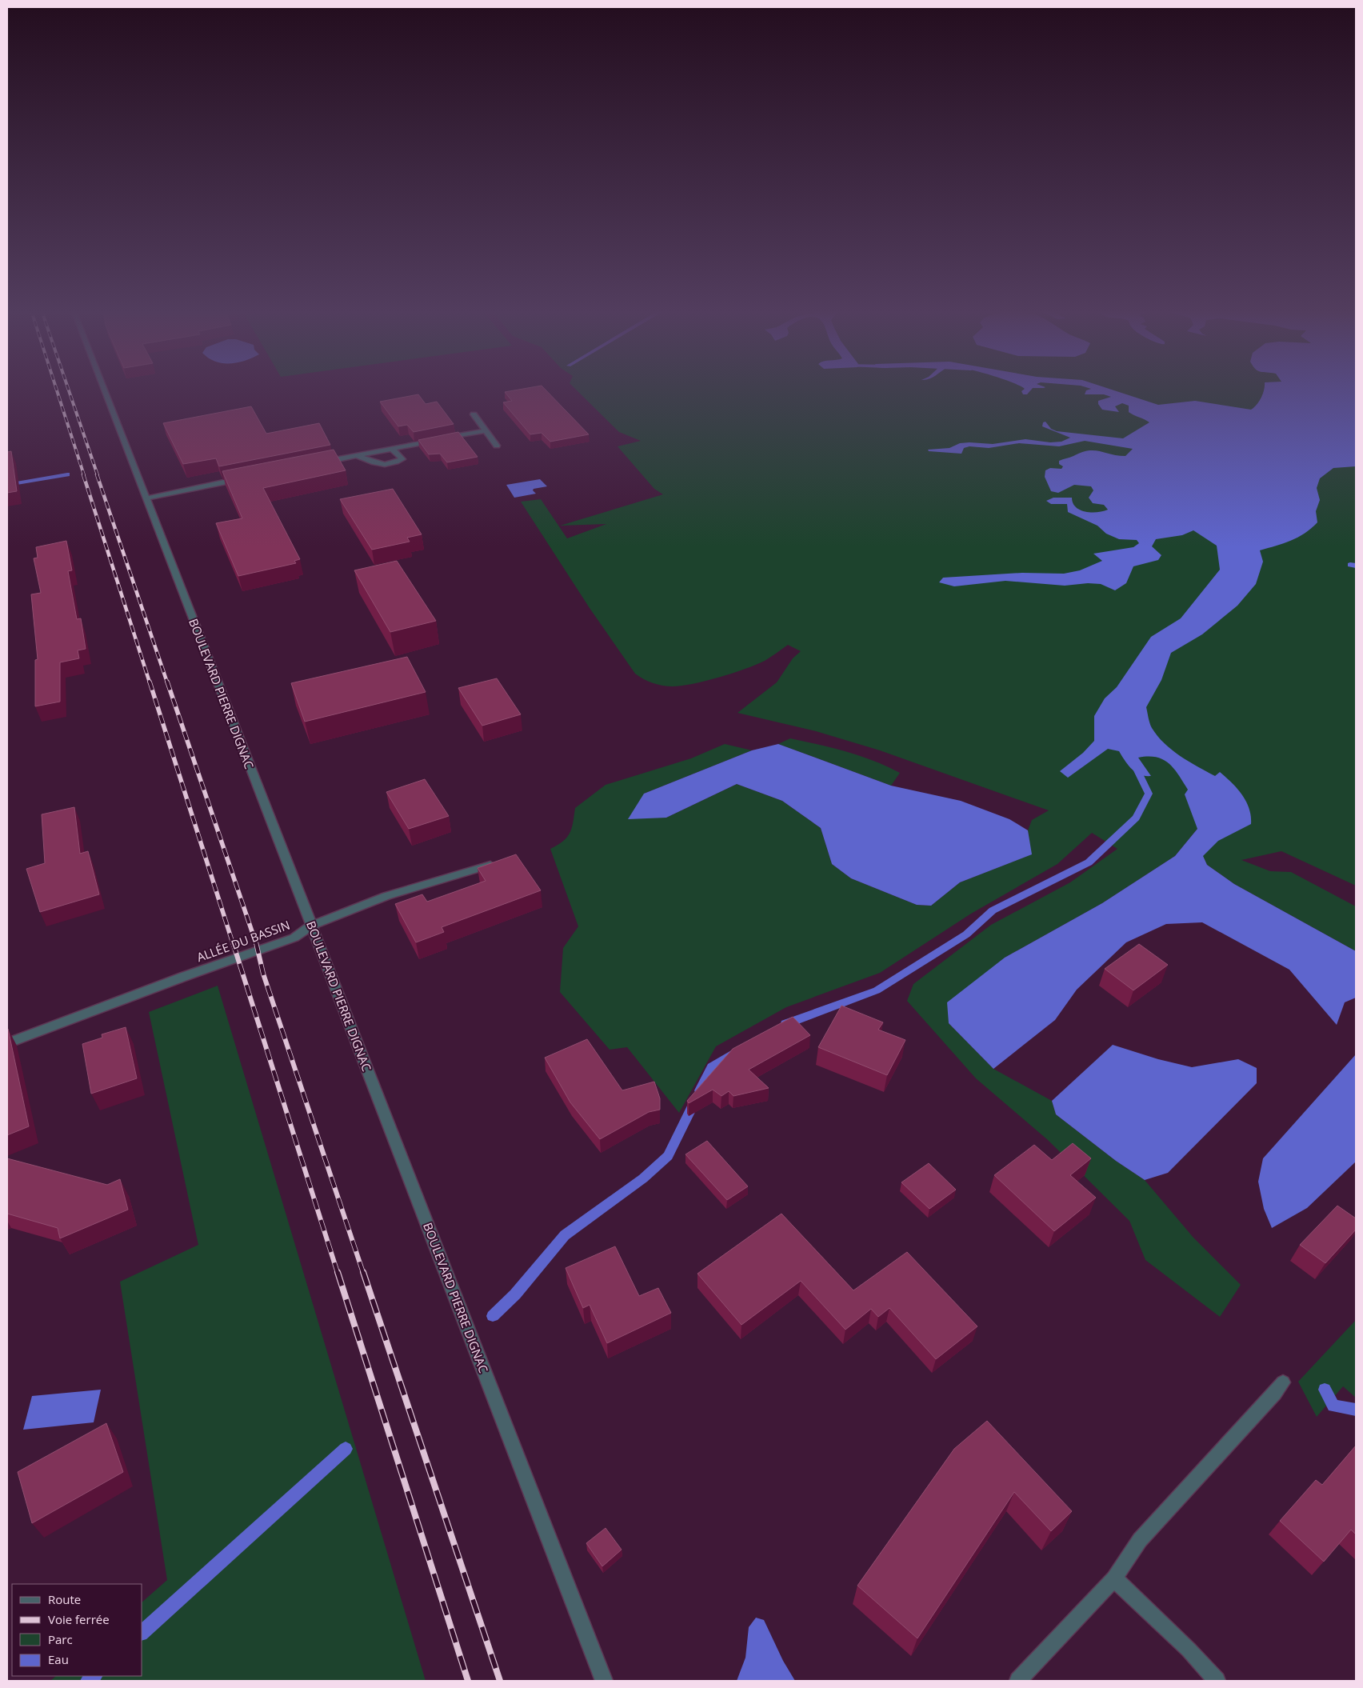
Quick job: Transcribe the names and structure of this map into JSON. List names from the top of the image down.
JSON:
{
  "streets": {
    "street": ["BOULEVARD PIERRE DIGNAC", "ALLÉE DU BASSIN"]
  },
  "crossings": [
    ["BOULEVARD PIERRE DIGNAC", "ALLÉE DU BASSIN"]
  ],
  "legend": [
    "Route",
    "Voie ferrée",
    "Parc",
    "Eau"
  ]
}
